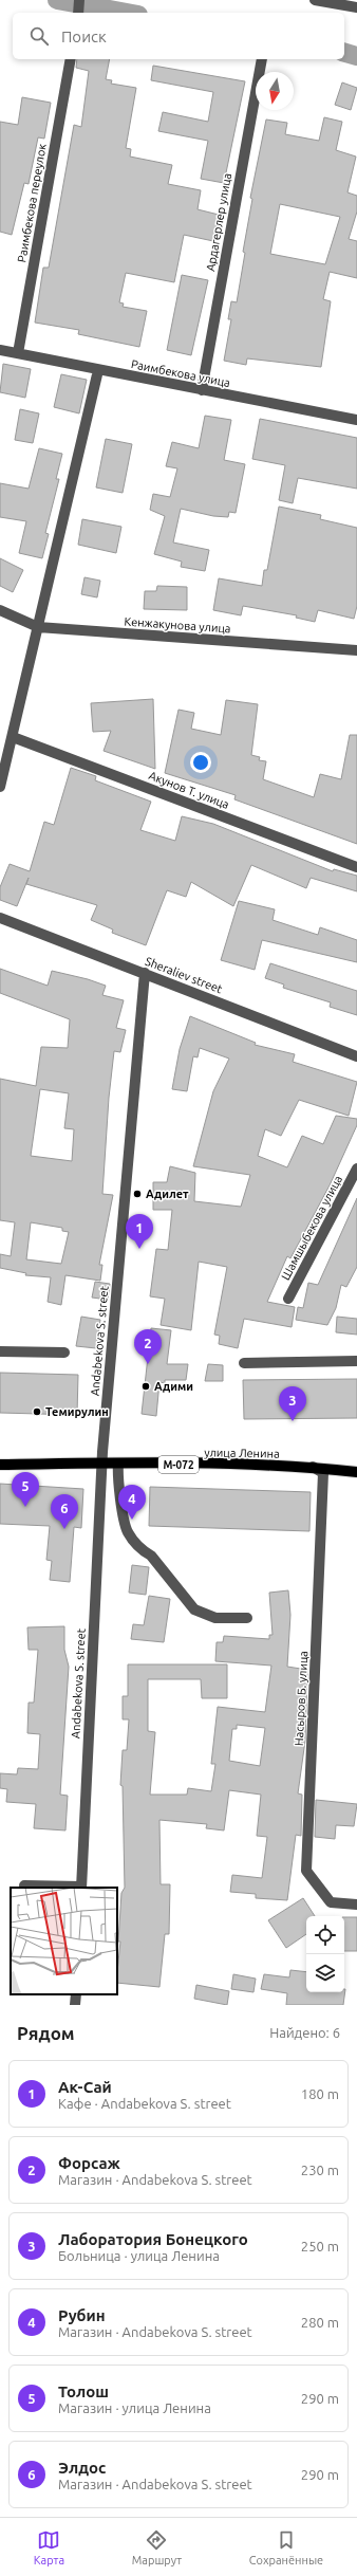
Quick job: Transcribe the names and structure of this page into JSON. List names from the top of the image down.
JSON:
{
  "streets": {
    "main road": ["улица Ленина", "М-072"],
    "street": [
      "Раимбекова переулок",
      "Ардагерлер улица",
      "Раимбекова улица",
      "Кенжакунова улица",
      "Акунов Т. улица",
      "Sheraliev street",
      "Шамшыбекова улица",
      "Andabekova S. street",
      "Насыров Б. улица"
    ]
  },
  "crossings": [
    ["Раимбекова переулок", "Раимбекова улица"],
    ["Ардагерлер улица", "Раимбекова улица"],
    ["Sheraliev street", "Andabekova S. street"],
    ["Andabekova S. street", "улица Ленина"],
    ["улица Ленина", "Насыров Б. улица"]
  ],
  "places": ["Адилет", "Адими", "Темирулин"],
  "north": "bottom",
  "page": {
    "search": "Поиск",
    "pins": [
      "1",
      "2",
      "3",
      "5",
      "4",
      "6"
    ],
    "heading": ["Рядом", "Найдено: 6"],
    "list": [
      {
        "mark": "1",
        "name": "Ак-Сай",
        "note": "Кафе · Andabekova S. street",
        "value": "180 m"
      },
      {
        "mark": "2",
        "name": "Форсаж",
        "note": "Магазин · Andabekova S. street",
        "value": "230 m"
      },
      {
        "mark": "3",
        "name": "Лаборатория Бонецкого",
        "note": "Больница · улица Ленина",
        "value": "250 m"
      },
      {
        "mark": "4",
        "name": "Рубин",
        "note": "Магазин · Andabekova S. street",
        "value": "280 m"
      },
      {
        "mark": "5",
        "name": "Толош",
        "note": "Магазин · улица Ленина",
        "value": "290 m"
      },
      {
        "mark": "6",
        "name": "Элдос",
        "note": "Магазин · Andabekova S. street",
        "value": "290 m"
      }
    ],
    "nav": ["Карта", "Маршрут", "Сохранённые"]
  }
}
